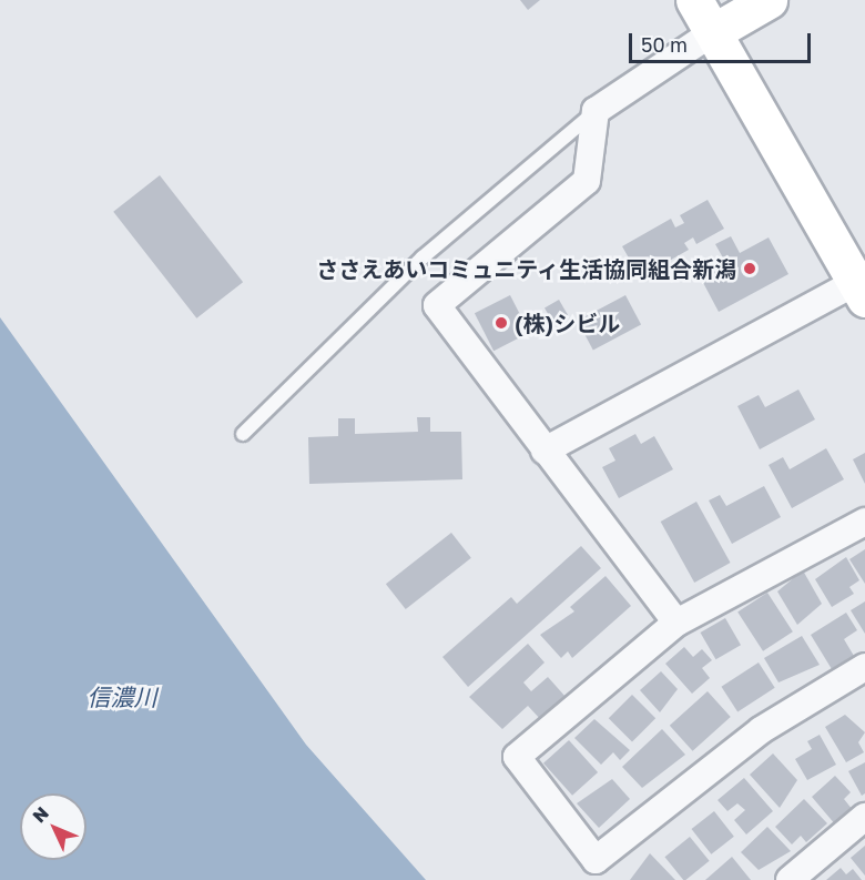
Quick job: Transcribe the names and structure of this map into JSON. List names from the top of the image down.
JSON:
{
  "water": ["信濃川"],
  "places": ["ささえあいコミュニティ生活協同組合新潟", "(株)シビル"],
  "scale_bar": "50 m",
  "north": "top left"
}
